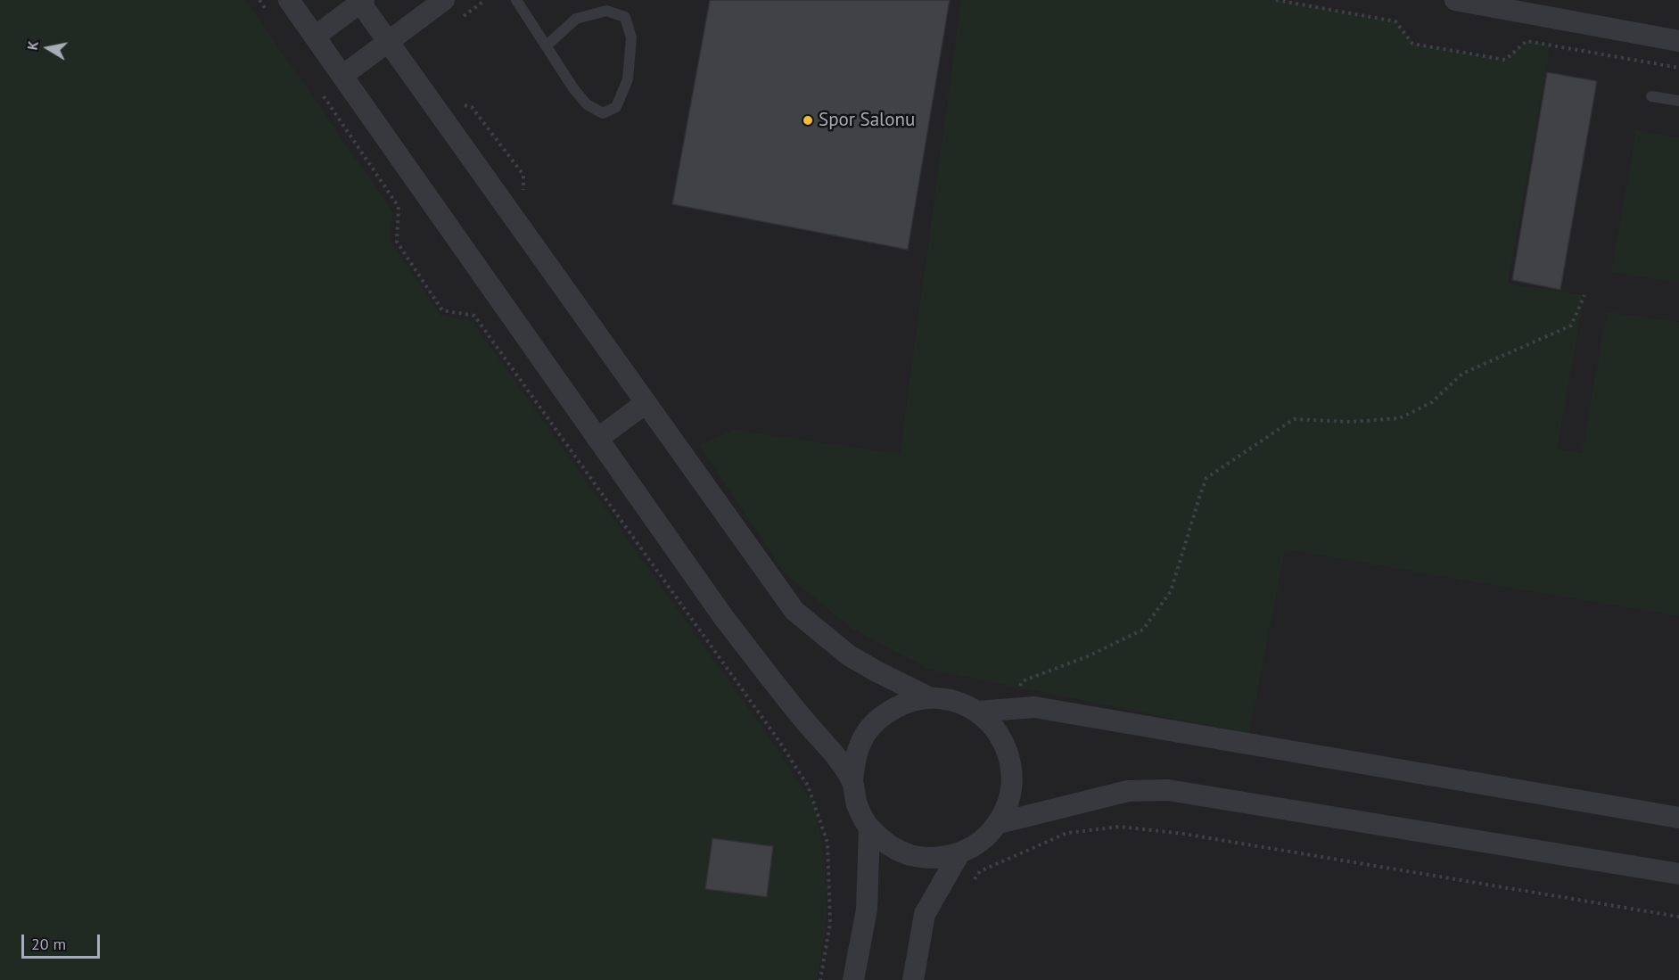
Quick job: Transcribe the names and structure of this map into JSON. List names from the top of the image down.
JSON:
{
  "places": ["Spor Salonu"],
  "scale_bar": "20 m",
  "north": "left"
}
